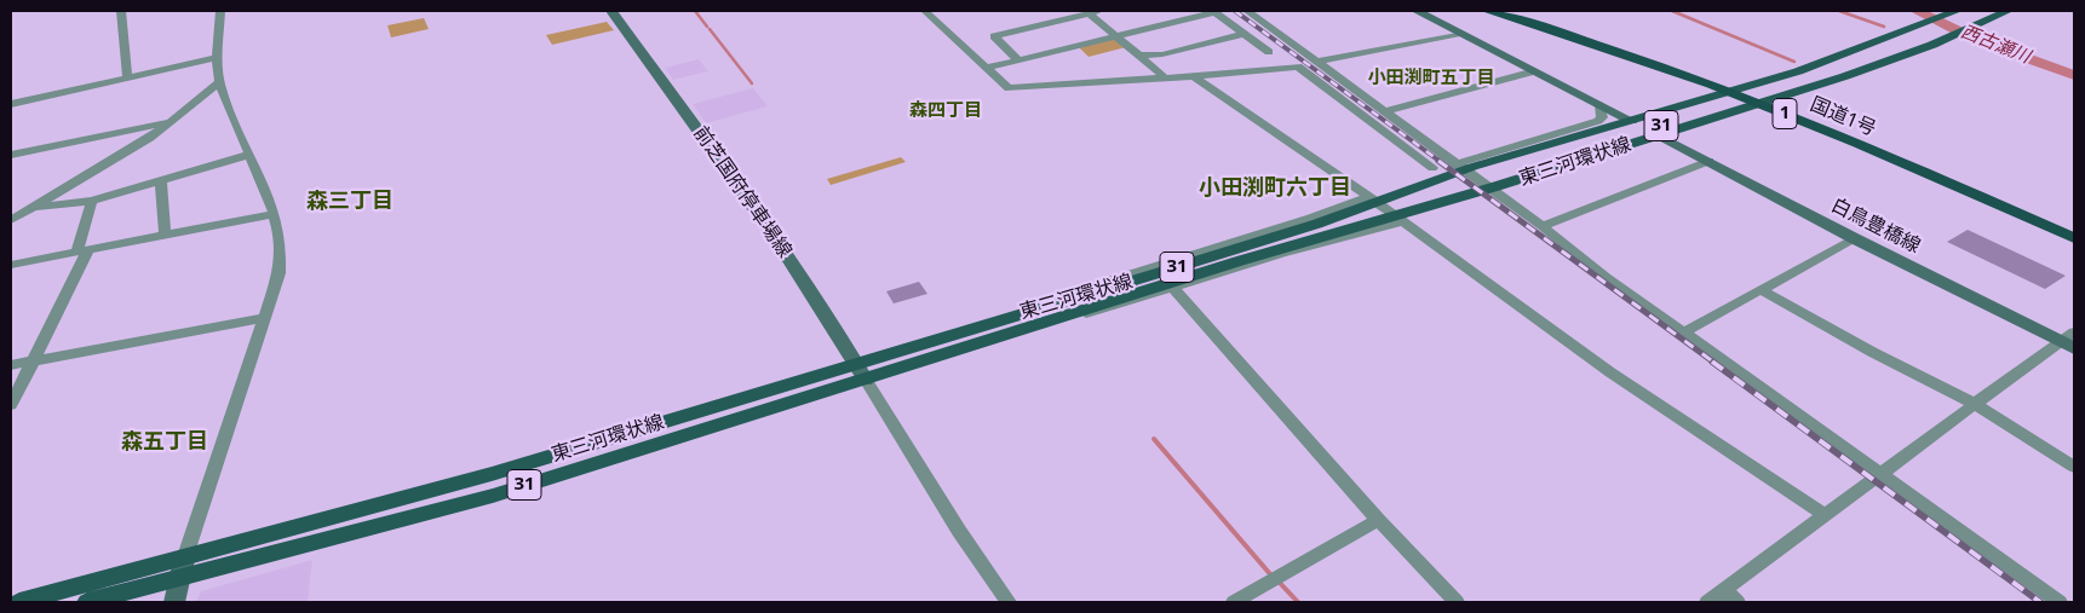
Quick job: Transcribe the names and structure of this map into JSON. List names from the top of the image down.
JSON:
{
  "streets": {
    "highway": ["1", "国道1号"],
    "main road": [
      "31",
      "東三河環状線",
      "前芝国府停車場線",
      "白鳥豊橋線"
    ]
  },
  "crossings": [
    ["国道1号", "東三河環状線"],
    ["東三河環状線", "前芝国府停車場線"],
    ["東三河環状線", "白鳥豊橋線"]
  ],
  "districts": [
    "小田渕町五丁目",
    "森四丁目",
    "小田渕町六丁目",
    "森三丁目",
    "森五丁目"
  ],
  "water": ["西古瀬川"]
}
